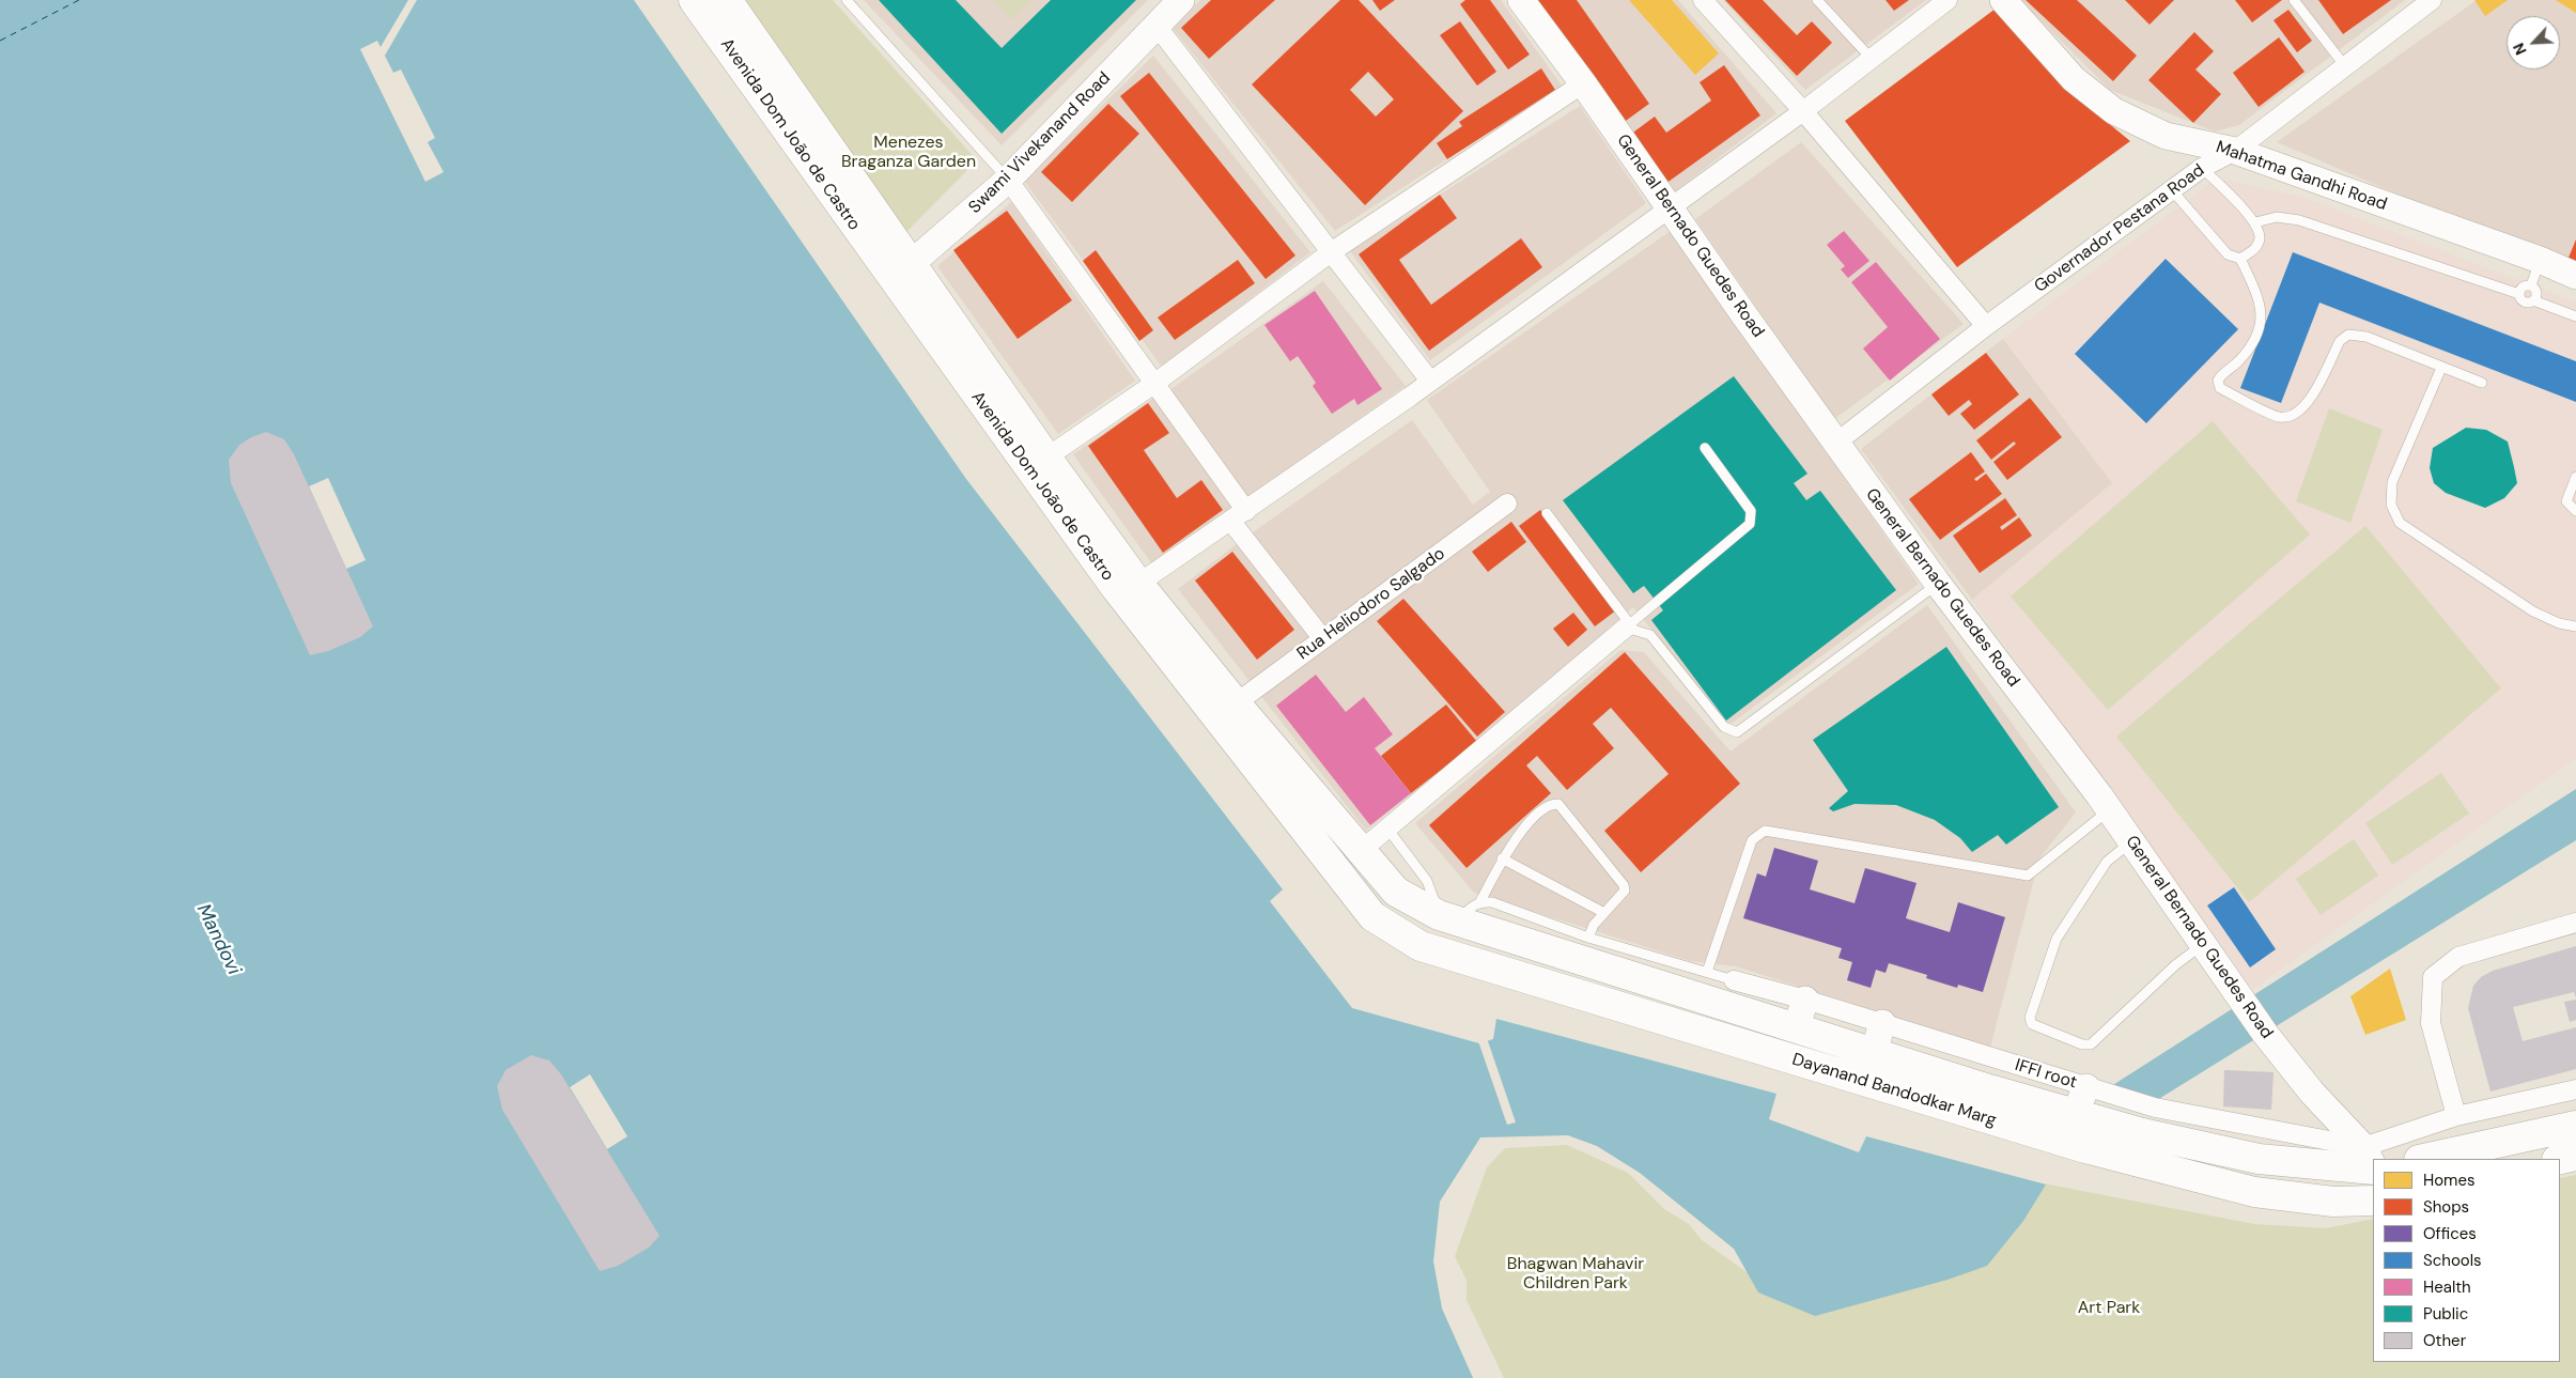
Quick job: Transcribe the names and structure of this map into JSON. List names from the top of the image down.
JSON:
{
  "streets": {
    "main road": ["Avenida Dom João de Castro", "Dayanand Bandodkar Marg"],
    "street": [
      "Swami Vivekanand Road",
      "Mahatma Gandhi Road",
      "Governador Pestana Road",
      "General Bernado Guedes Road",
      "Rua Heliodoro Salgado",
      "IFFI root"
    ]
  },
  "crossings": [
    ["Avenida Dom João de Castro", "Swami Vivekanand Road"],
    ["Avenida Dom João de Castro", "General Bernado Guedes Road"],
    ["Avenida Dom João de Castro", "Rua Heliodoro Salgado"],
    ["Avenida Dom João de Castro", "IFFI root"],
    ["Avenida Dom João de Castro", "Dayanand Bandodkar Marg"],
    ["Mahatma Gandhi Road", "Governador Pestana Road"],
    ["Governador Pestana Road", "General Bernado Guedes Road"],
    ["General Bernado Guedes Road", "IFFI root"]
  ],
  "water": ["Mandovi"],
  "parks": ["Menezes Braganza Garden", "Bhagwan Mahavir Children Park", "Art Park"],
  "legend": [
    "Homes",
    "Shops",
    "Offices",
    "Schools",
    "Health",
    "Public",
    "Other"
  ],
  "north": "bottom left"
}
